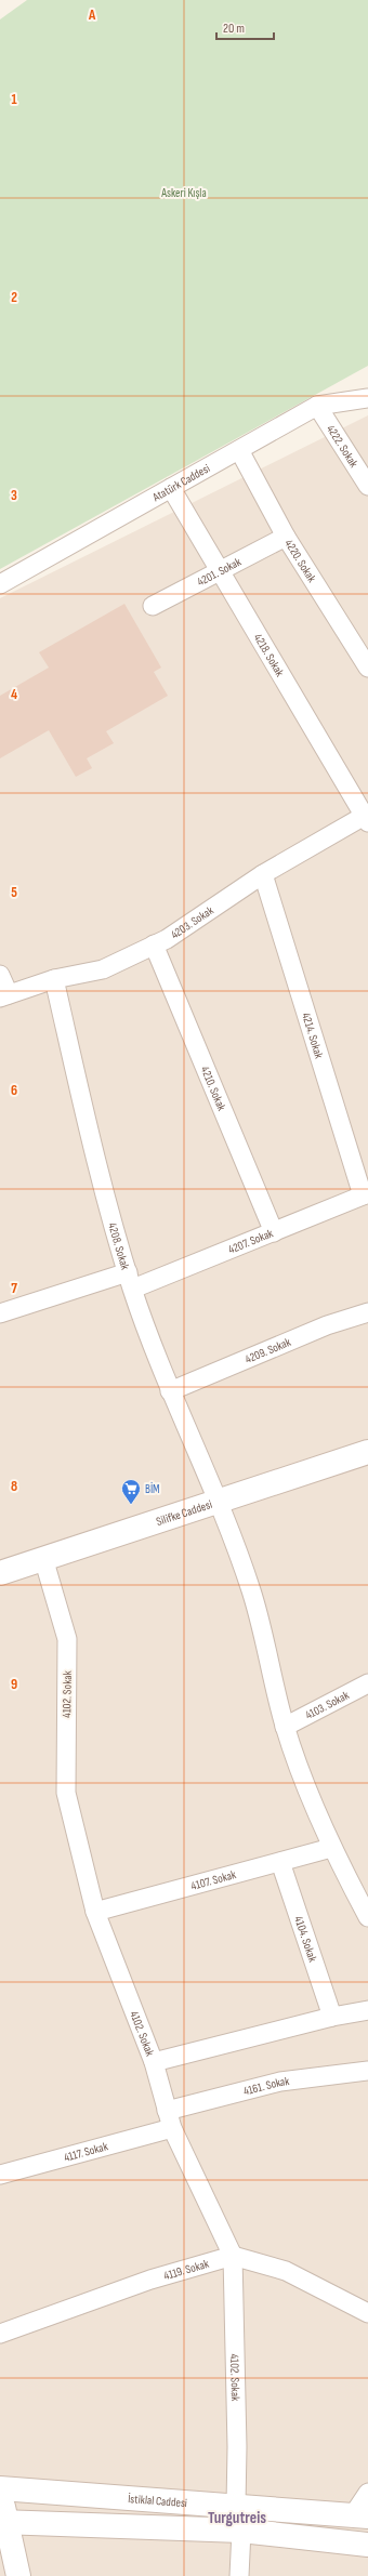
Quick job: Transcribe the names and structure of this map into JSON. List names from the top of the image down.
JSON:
{
  "streets": {
    "main road": ["Silifke Caddesi", "İstiklal Caddesi"],
    "street": [
      "4222. Sokak",
      "Atatürk Caddesi",
      "4220. Sokak",
      "4201. Sokak",
      "4218. Sokak",
      "4203. Sokak",
      "4214. Sokak",
      "4210. Sokak",
      "4207. Sokak",
      "4208. Sokak",
      "4209. Sokak",
      "4102. Sokak",
      "4103. Sokak",
      "4107. Sokak",
      "4104. Sokak",
      "4161. Sokak",
      "4117. Sokak",
      "4119. Sokak"
    ]
  },
  "crossings": [
    ["4222. Sokak", "Atatürk Caddesi"],
    ["Atatürk Caddesi", "4220. Sokak"],
    ["Atatürk Caddesi", "4218. Sokak"],
    ["4220. Sokak", "4201. Sokak"],
    ["4201. Sokak", "4218. Sokak"],
    ["4218. Sokak", "4203. Sokak"],
    ["4203. Sokak", "4214. Sokak"],
    ["4203. Sokak", "4210. Sokak"],
    ["4203. Sokak", "4208. Sokak"],
    ["4214. Sokak", "4207. Sokak"],
    ["4210. Sokak", "4207. Sokak"],
    ["4207. Sokak", "4208. Sokak"],
    ["4208. Sokak", "4209. Sokak"],
    ["4208. Sokak", "Silifke Caddesi"],
    ["4208. Sokak", "4103. Sokak"],
    ["4208. Sokak", "4107. Sokak"],
    ["Silifke Caddesi", "4102. Sokak"],
    ["4102. Sokak", "4107. Sokak"],
    ["4102. Sokak", "4161. Sokak"],
    ["4102. Sokak", "4117. Sokak"],
    ["4102. Sokak", "4119. Sokak"],
    ["4102. Sokak", "İstiklal Caddesi"],
    ["4107. Sokak", "4104. Sokak"],
    ["4161. Sokak", "4117. Sokak"]
  ],
  "districts": ["Turgutreis"],
  "parks": ["Askeri Kışla"],
  "places": {
    "supermarket": ["BİM"]
  },
  "scale_bar": "20 m",
  "grid": {
    "columns": ["A"],
    "rows": [
      "1",
      "2",
      "3",
      "4",
      "5",
      "6",
      "7",
      "8",
      "9"
    ]
  }
}
